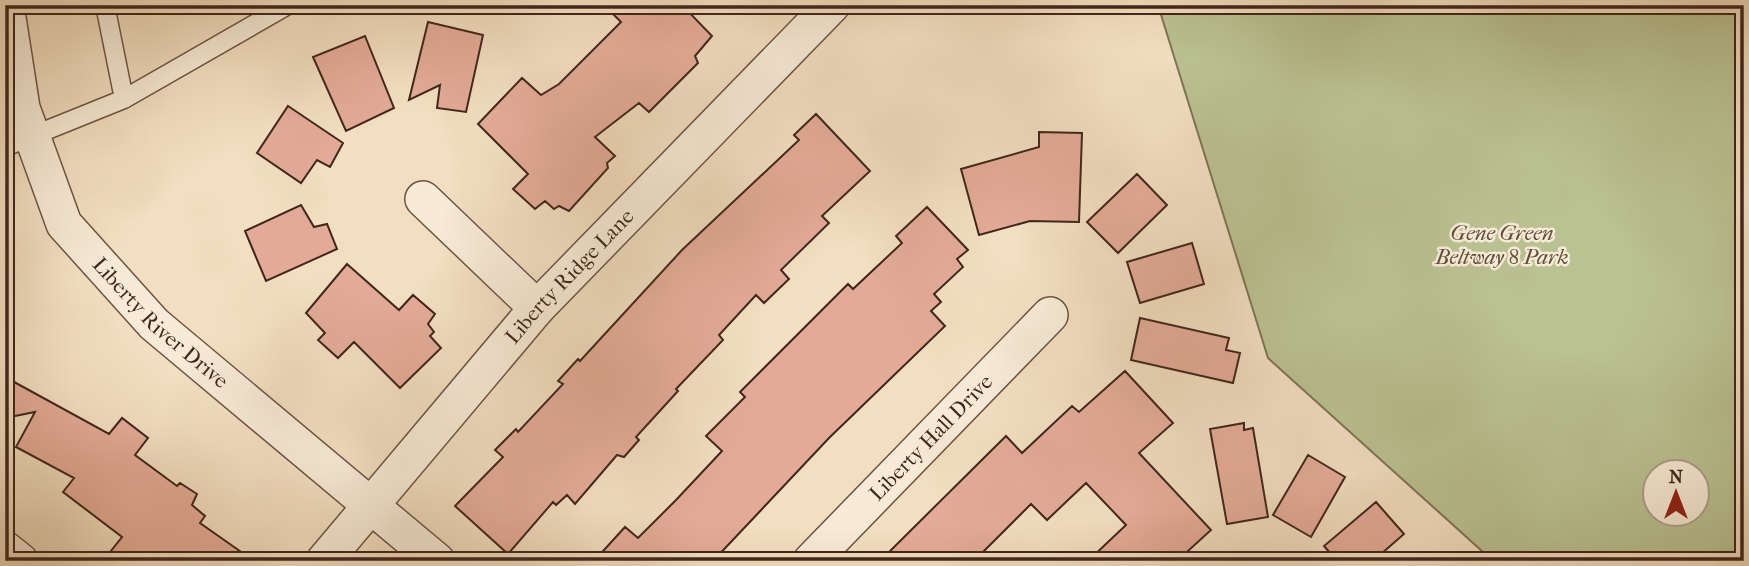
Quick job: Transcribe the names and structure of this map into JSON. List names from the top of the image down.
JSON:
{
  "streets": {
    "street": ["Liberty Ridge Lane", "Liberty River Drive", "Liberty Hall Drive"]
  },
  "crossings": [
    ["Liberty Ridge Lane", "Liberty River Drive"]
  ],
  "parks": ["Gene Green Beltway 8 Park"],
  "north": "top"
}
